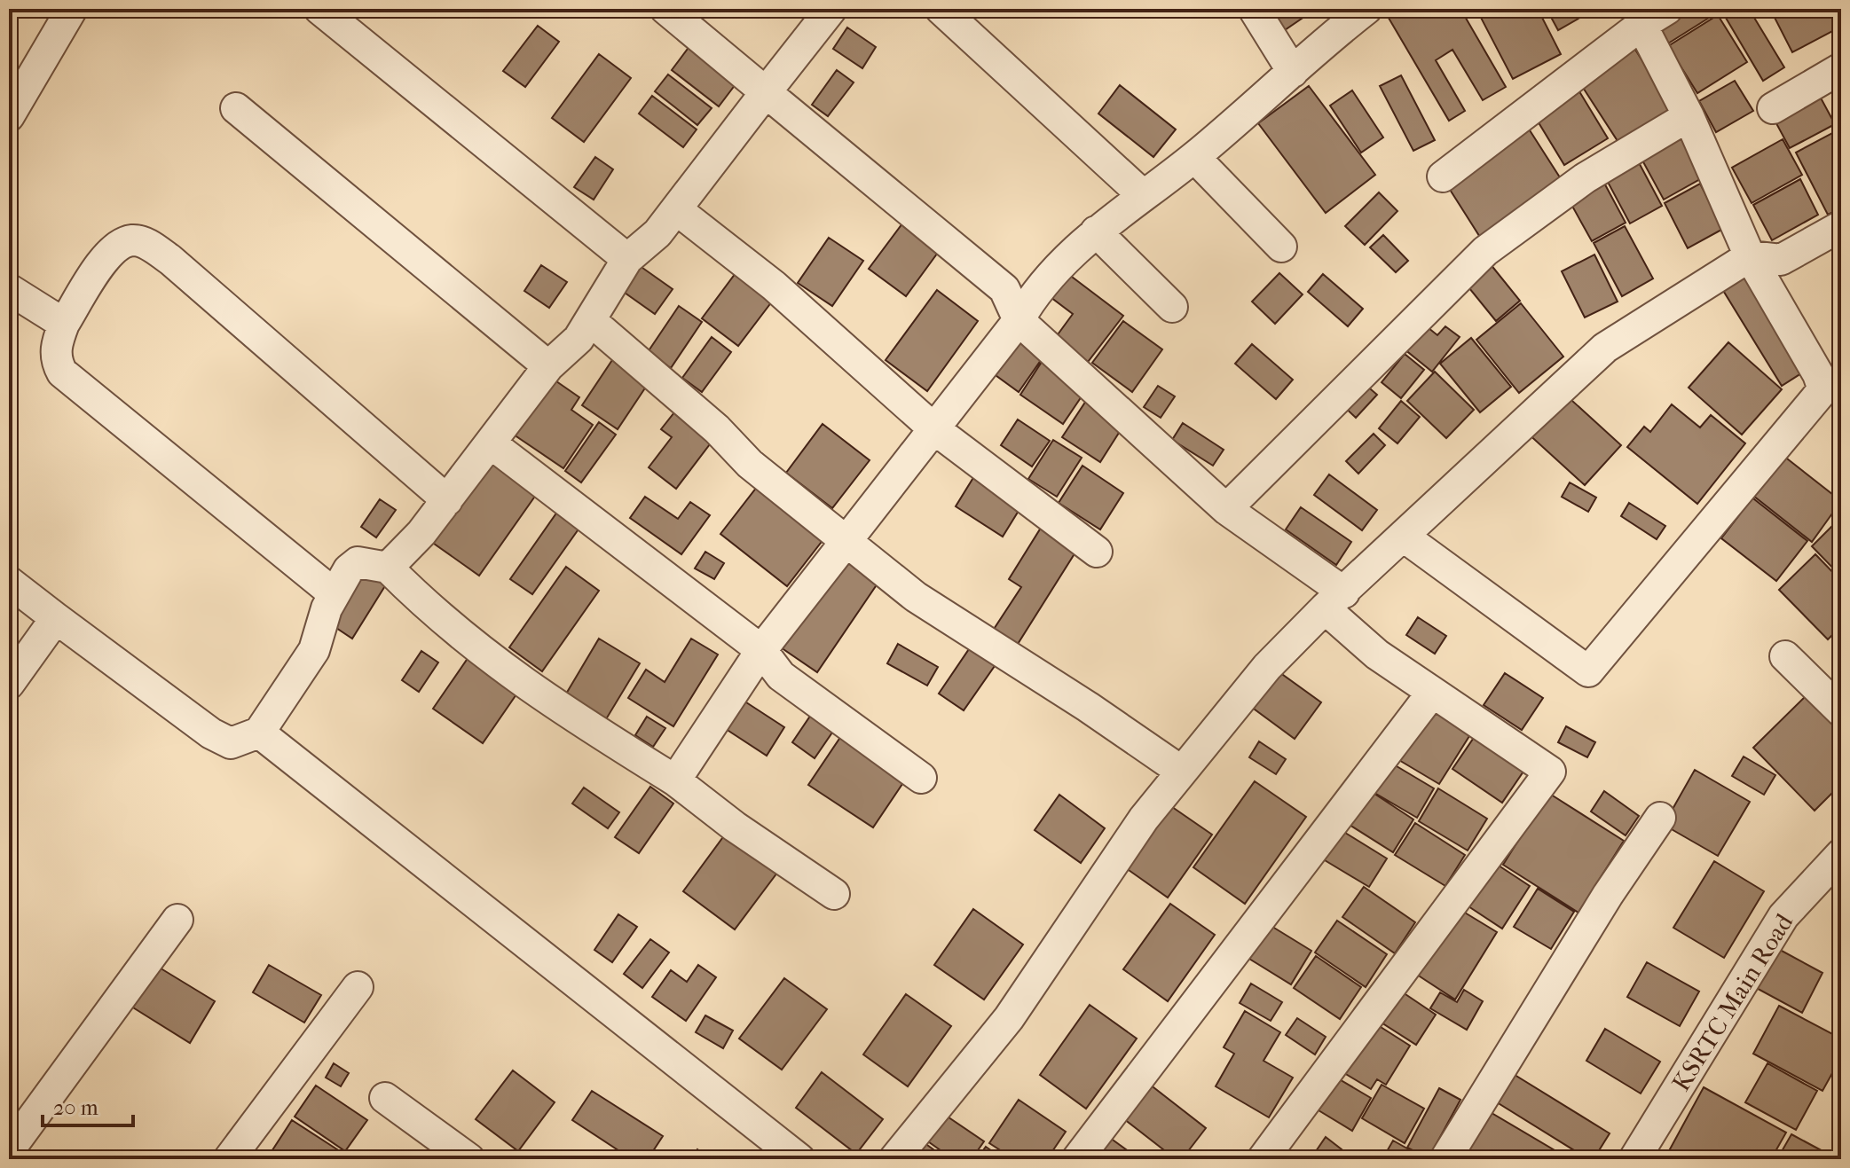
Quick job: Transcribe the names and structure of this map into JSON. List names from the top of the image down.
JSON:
{
  "streets": {
    "street": ["KSRTC Main Road"]
  },
  "scale_bar": "20 m"
}
